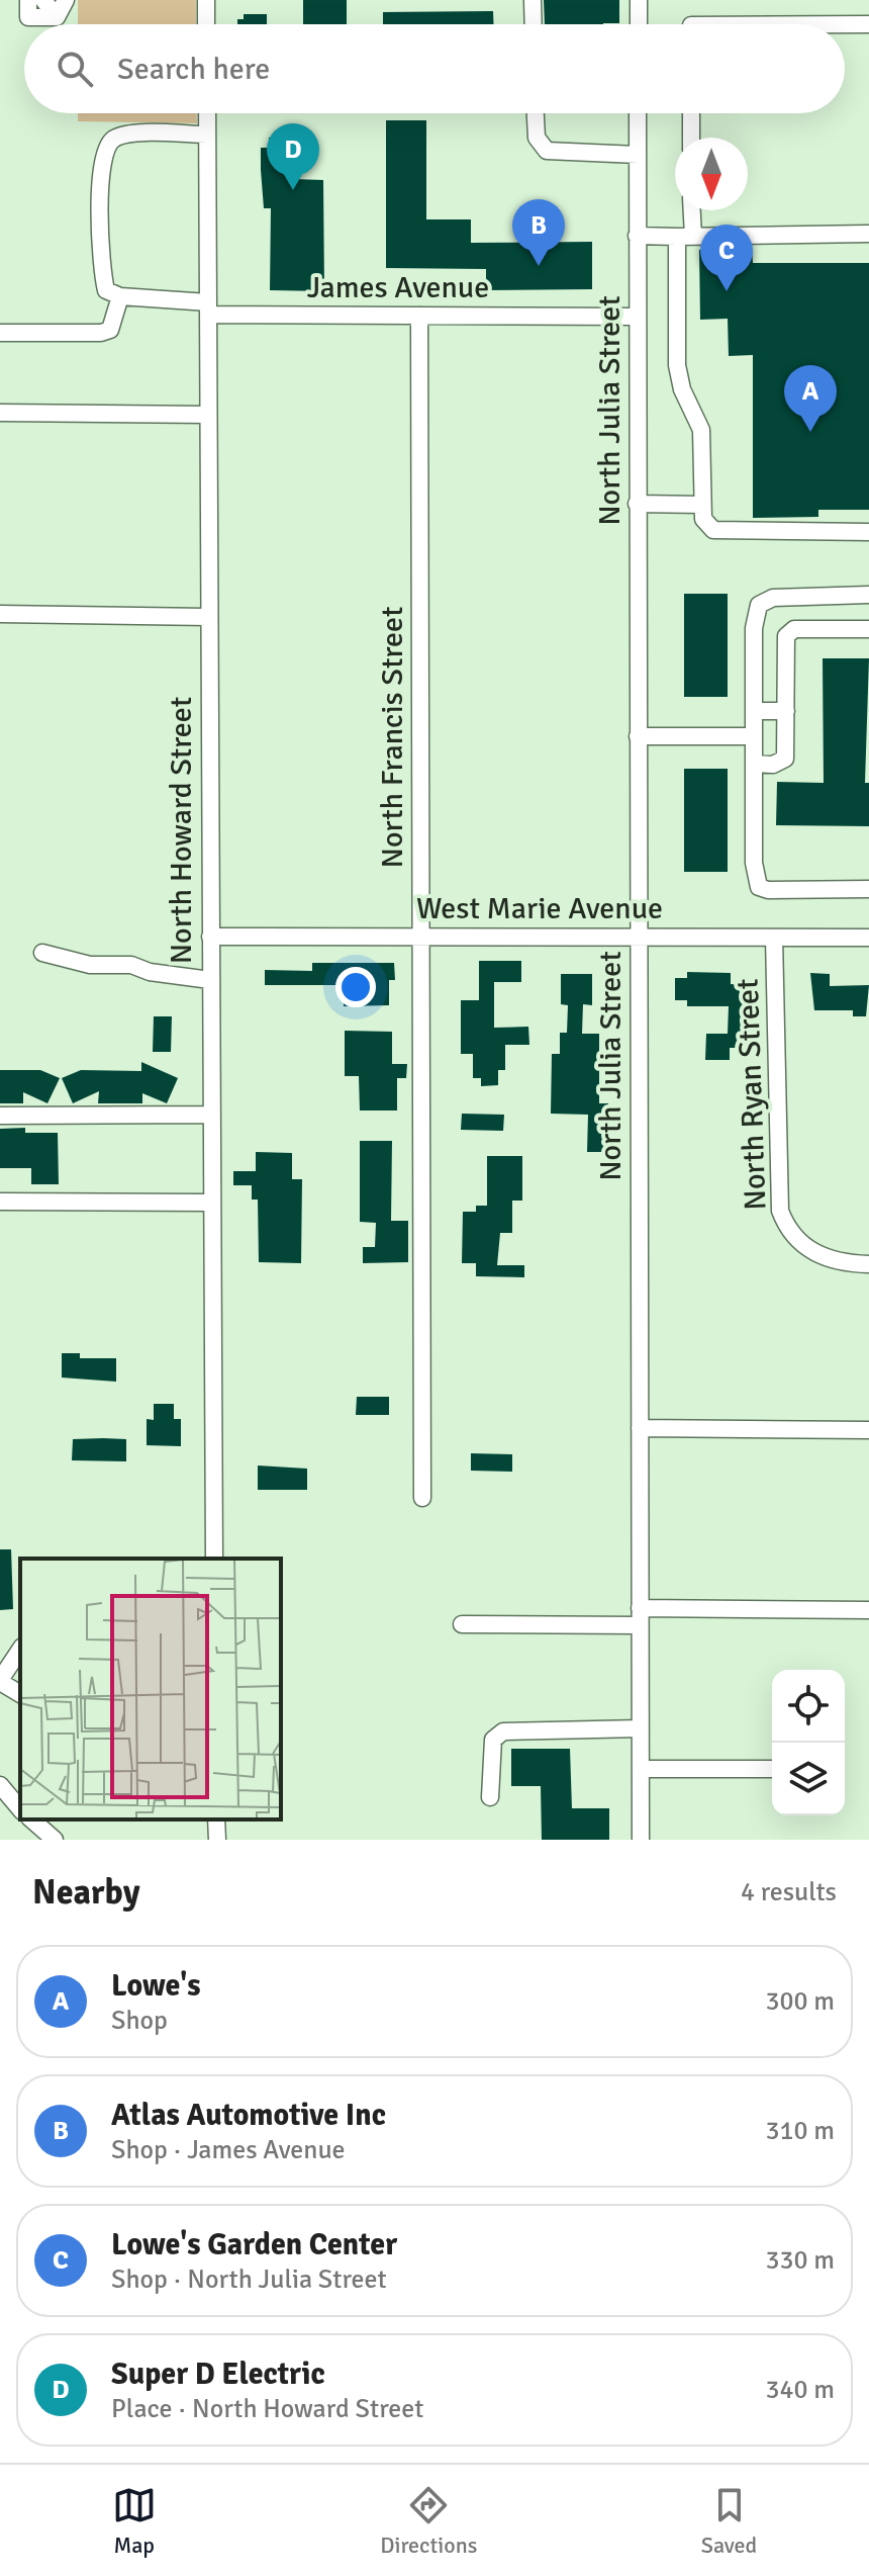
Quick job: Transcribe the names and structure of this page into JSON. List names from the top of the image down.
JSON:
{
  "streets": {
    "street": [
      "James Avenue",
      "North Julia Street",
      "North Francis Street",
      "North Howard Street",
      "West Marie Avenue",
      "North Ryan Street"
    ]
  },
  "crossings": [
    ["James Avenue", "North Julia Street"],
    ["James Avenue", "North Francis Street"],
    ["James Avenue", "North Howard Street"],
    ["North Julia Street", "West Marie Avenue"],
    ["North Francis Street", "West Marie Avenue"],
    ["North Howard Street", "West Marie Avenue"],
    ["West Marie Avenue", "North Ryan Street"]
  ],
  "north": "bottom",
  "page": {
    "search": "Search here",
    "pins": [
      "D",
      "B",
      "C",
      "A"
    ],
    "heading": ["Nearby", "4 results"],
    "list": [
      {
        "mark": "A",
        "name": "Lowe's",
        "note": "Shop",
        "value": "300 m"
      },
      {
        "mark": "B",
        "name": "Atlas Automotive Inc",
        "note": "Shop · James Avenue",
        "value": "310 m"
      },
      {
        "mark": "C",
        "name": "Lowe's Garden Center",
        "note": "Shop · North Julia Street",
        "value": "330 m"
      },
      {
        "mark": "D",
        "name": "Super D Electric",
        "note": "Place · North Howard Street",
        "value": "340 m"
      }
    ],
    "nav": ["Map", "Directions", "Saved"]
  }
}
